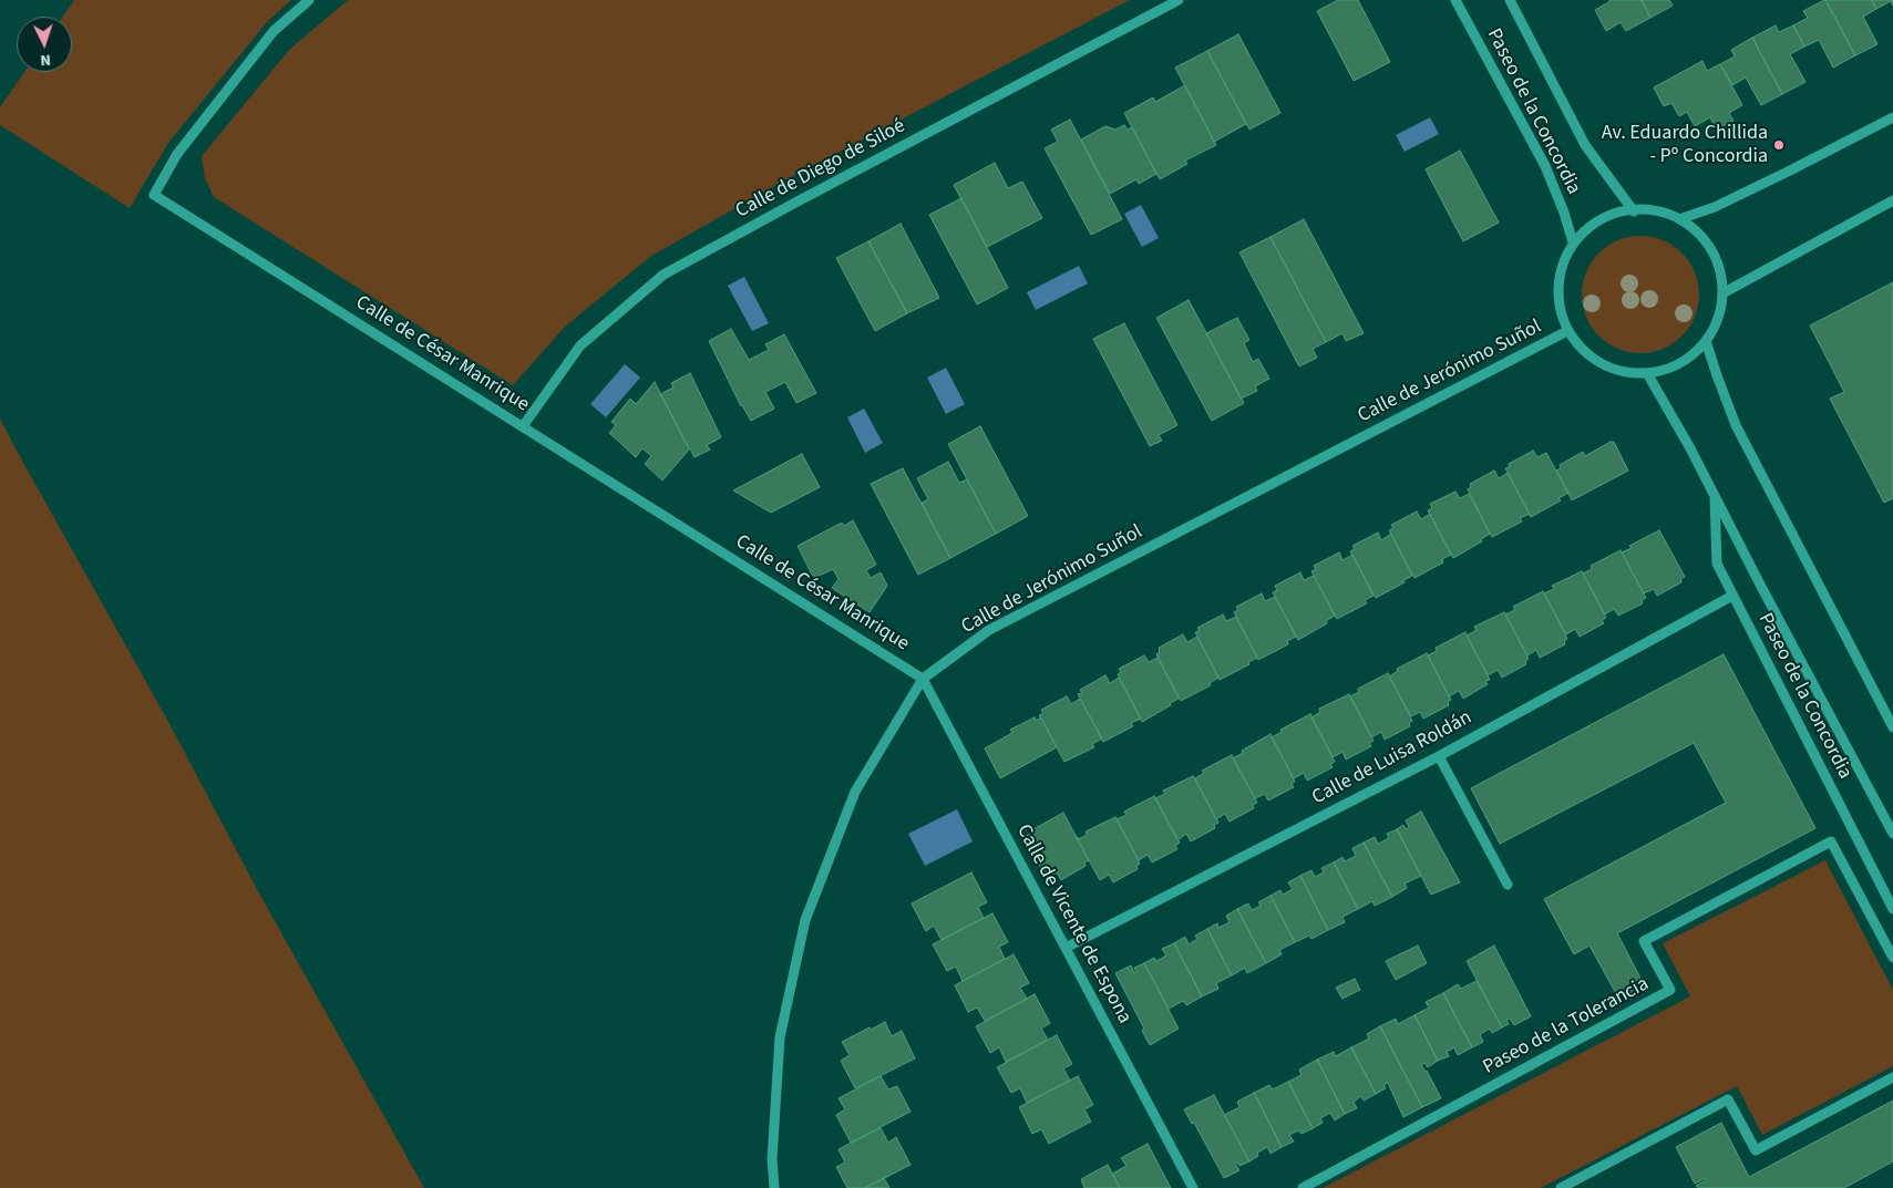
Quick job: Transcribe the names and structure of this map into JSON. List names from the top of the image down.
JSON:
{
  "streets": {
    "street": [
      "Paseo de la Concordia",
      "Calle de Diego de Siloé",
      "Calle de César Manrique",
      "Calle de Jerónimo Suñol",
      "Calle de Luisa Roldán",
      "Calle de Vicente de Espona",
      "Paseo de la Tolerancia"
    ]
  },
  "crossings": [
    ["Paseo de la Concordia", "Calle de Jerónimo Suñol"],
    ["Paseo de la Concordia", "Calle de Luisa Roldán"],
    ["Calle de Diego de Siloé", "Calle de César Manrique"],
    ["Calle de César Manrique", "Calle de Jerónimo Suñol"],
    ["Calle de César Manrique", "Calle de Vicente de Espona"],
    ["Calle de Jerónimo Suñol", "Calle de Vicente de Espona"],
    ["Calle de Luisa Roldán", "Calle de Vicente de Espona"]
  ],
  "places": ["Av. Eduardo Chillida - Pº Concordia"],
  "north": "bottom"
}
